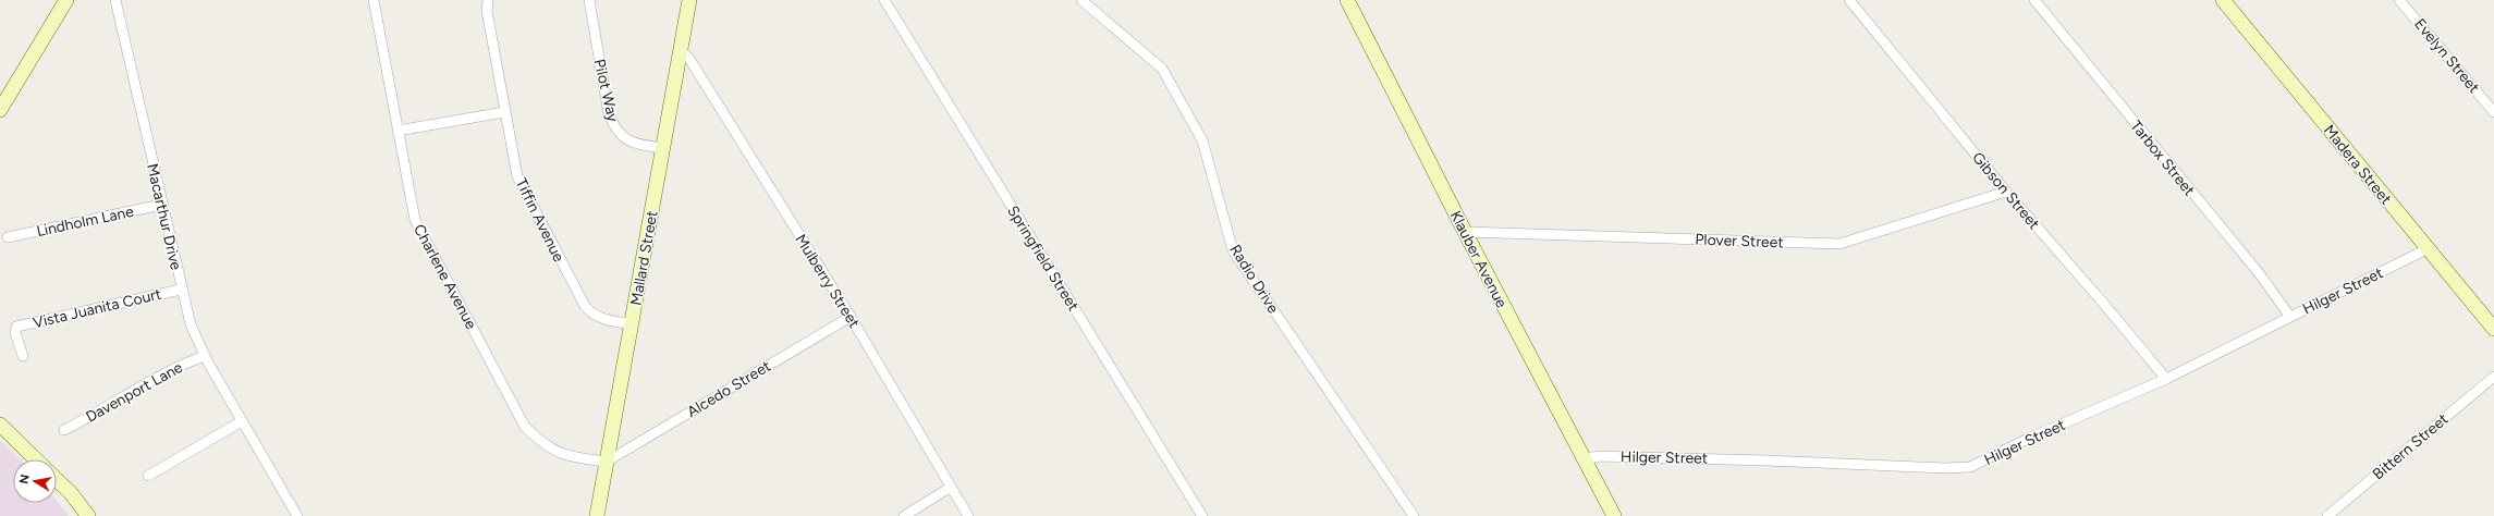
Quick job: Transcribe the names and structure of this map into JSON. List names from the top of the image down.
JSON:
{
  "streets": {
    "street": [
      "Evelyn Street",
      "Pilot Way",
      "Tarbox Street",
      "Madera Street",
      "Gibson Street",
      "Macarthur Drive",
      "Tiffin Avenue",
      "Lindholm Lane",
      "Plover Street",
      "Mallard Street",
      "Springfield Street",
      "Klauber Avenue",
      "Charlene Avenue",
      "Radio Drive",
      "Mulberry Street",
      "Hilger Street",
      "Vista Juanita Court",
      "Alcedo Street",
      "Davenport Lane",
      "Bittern Street"
    ]
  },
  "crossings": [
    ["Pilot Way", "Mallard Street"],
    ["Tarbox Street", "Hilger Street"],
    ["Madera Street", "Hilger Street"],
    ["Gibson Street", "Plover Street"],
    ["Gibson Street", "Hilger Street"],
    ["Macarthur Drive", "Lindholm Lane"],
    ["Macarthur Drive", "Vista Juanita Court"],
    ["Macarthur Drive", "Davenport Lane"],
    ["Tiffin Avenue", "Mallard Street"],
    ["Plover Street", "Klauber Avenue"],
    ["Mallard Street", "Charlene Avenue"],
    ["Mallard Street", "Mulberry Street"],
    ["Mallard Street", "Alcedo Street"],
    ["Klauber Avenue", "Hilger Street"],
    ["Charlene Avenue", "Alcedo Street"],
    ["Mulberry Street", "Alcedo Street"]
  ],
  "north": "left"
}
